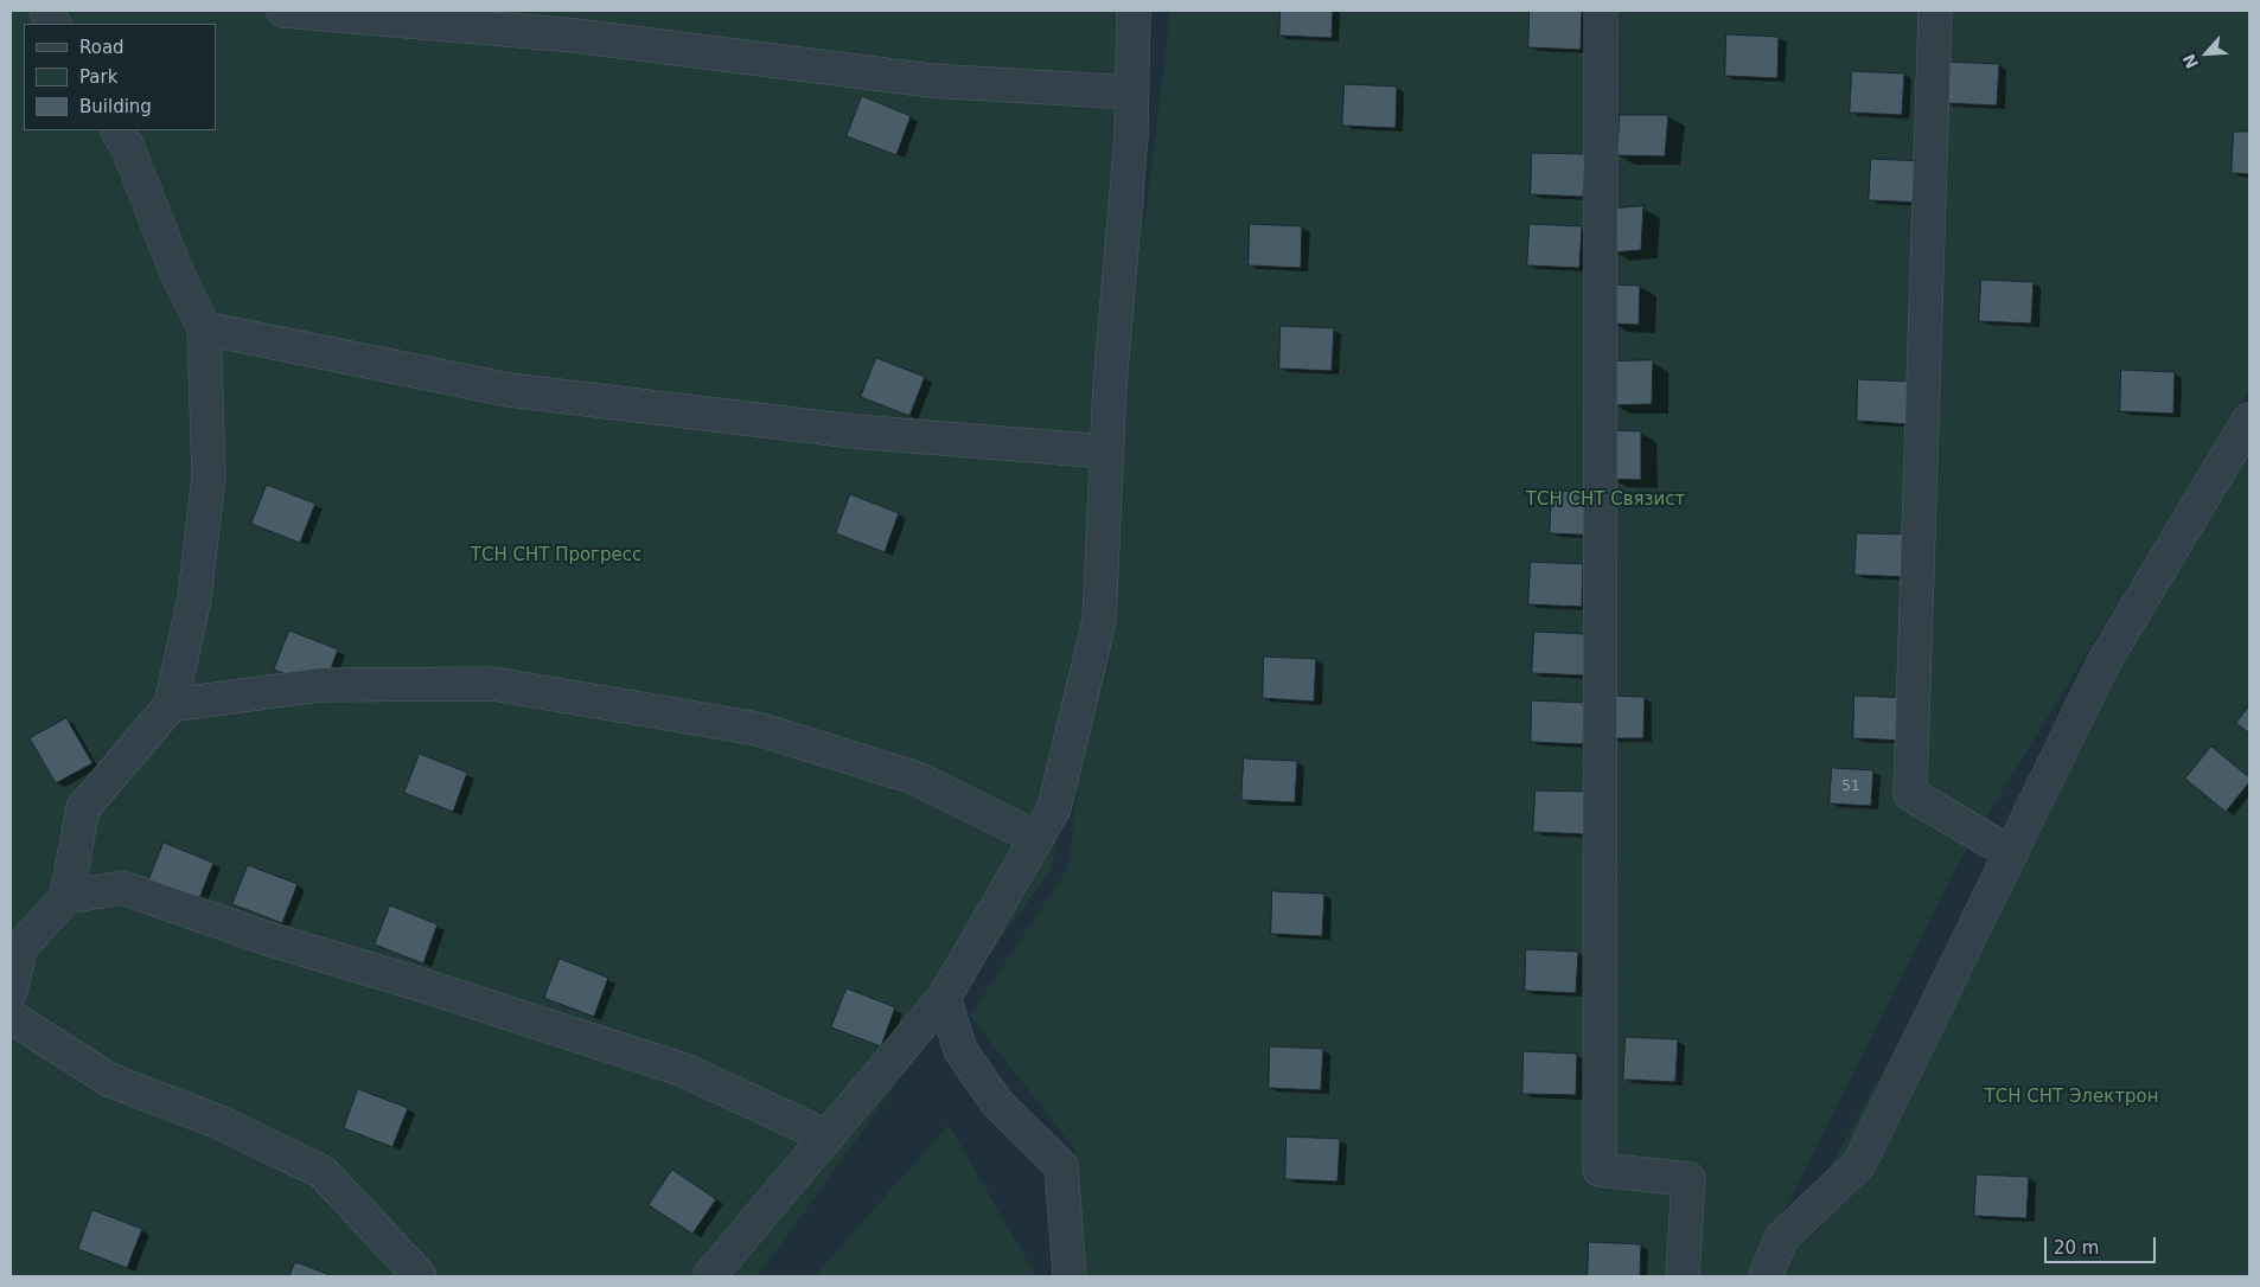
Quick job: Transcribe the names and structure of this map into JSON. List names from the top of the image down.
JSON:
{
  "parks": ["ТСН СНТ Связист", "ТСН СНТ Прогресс", "ТСН СНТ Электрон"],
  "house_numbers": ["51"],
  "legend": ["Road", "Park", "Building"],
  "scale_bar": "20 m",
  "north": "bottom left"
}
